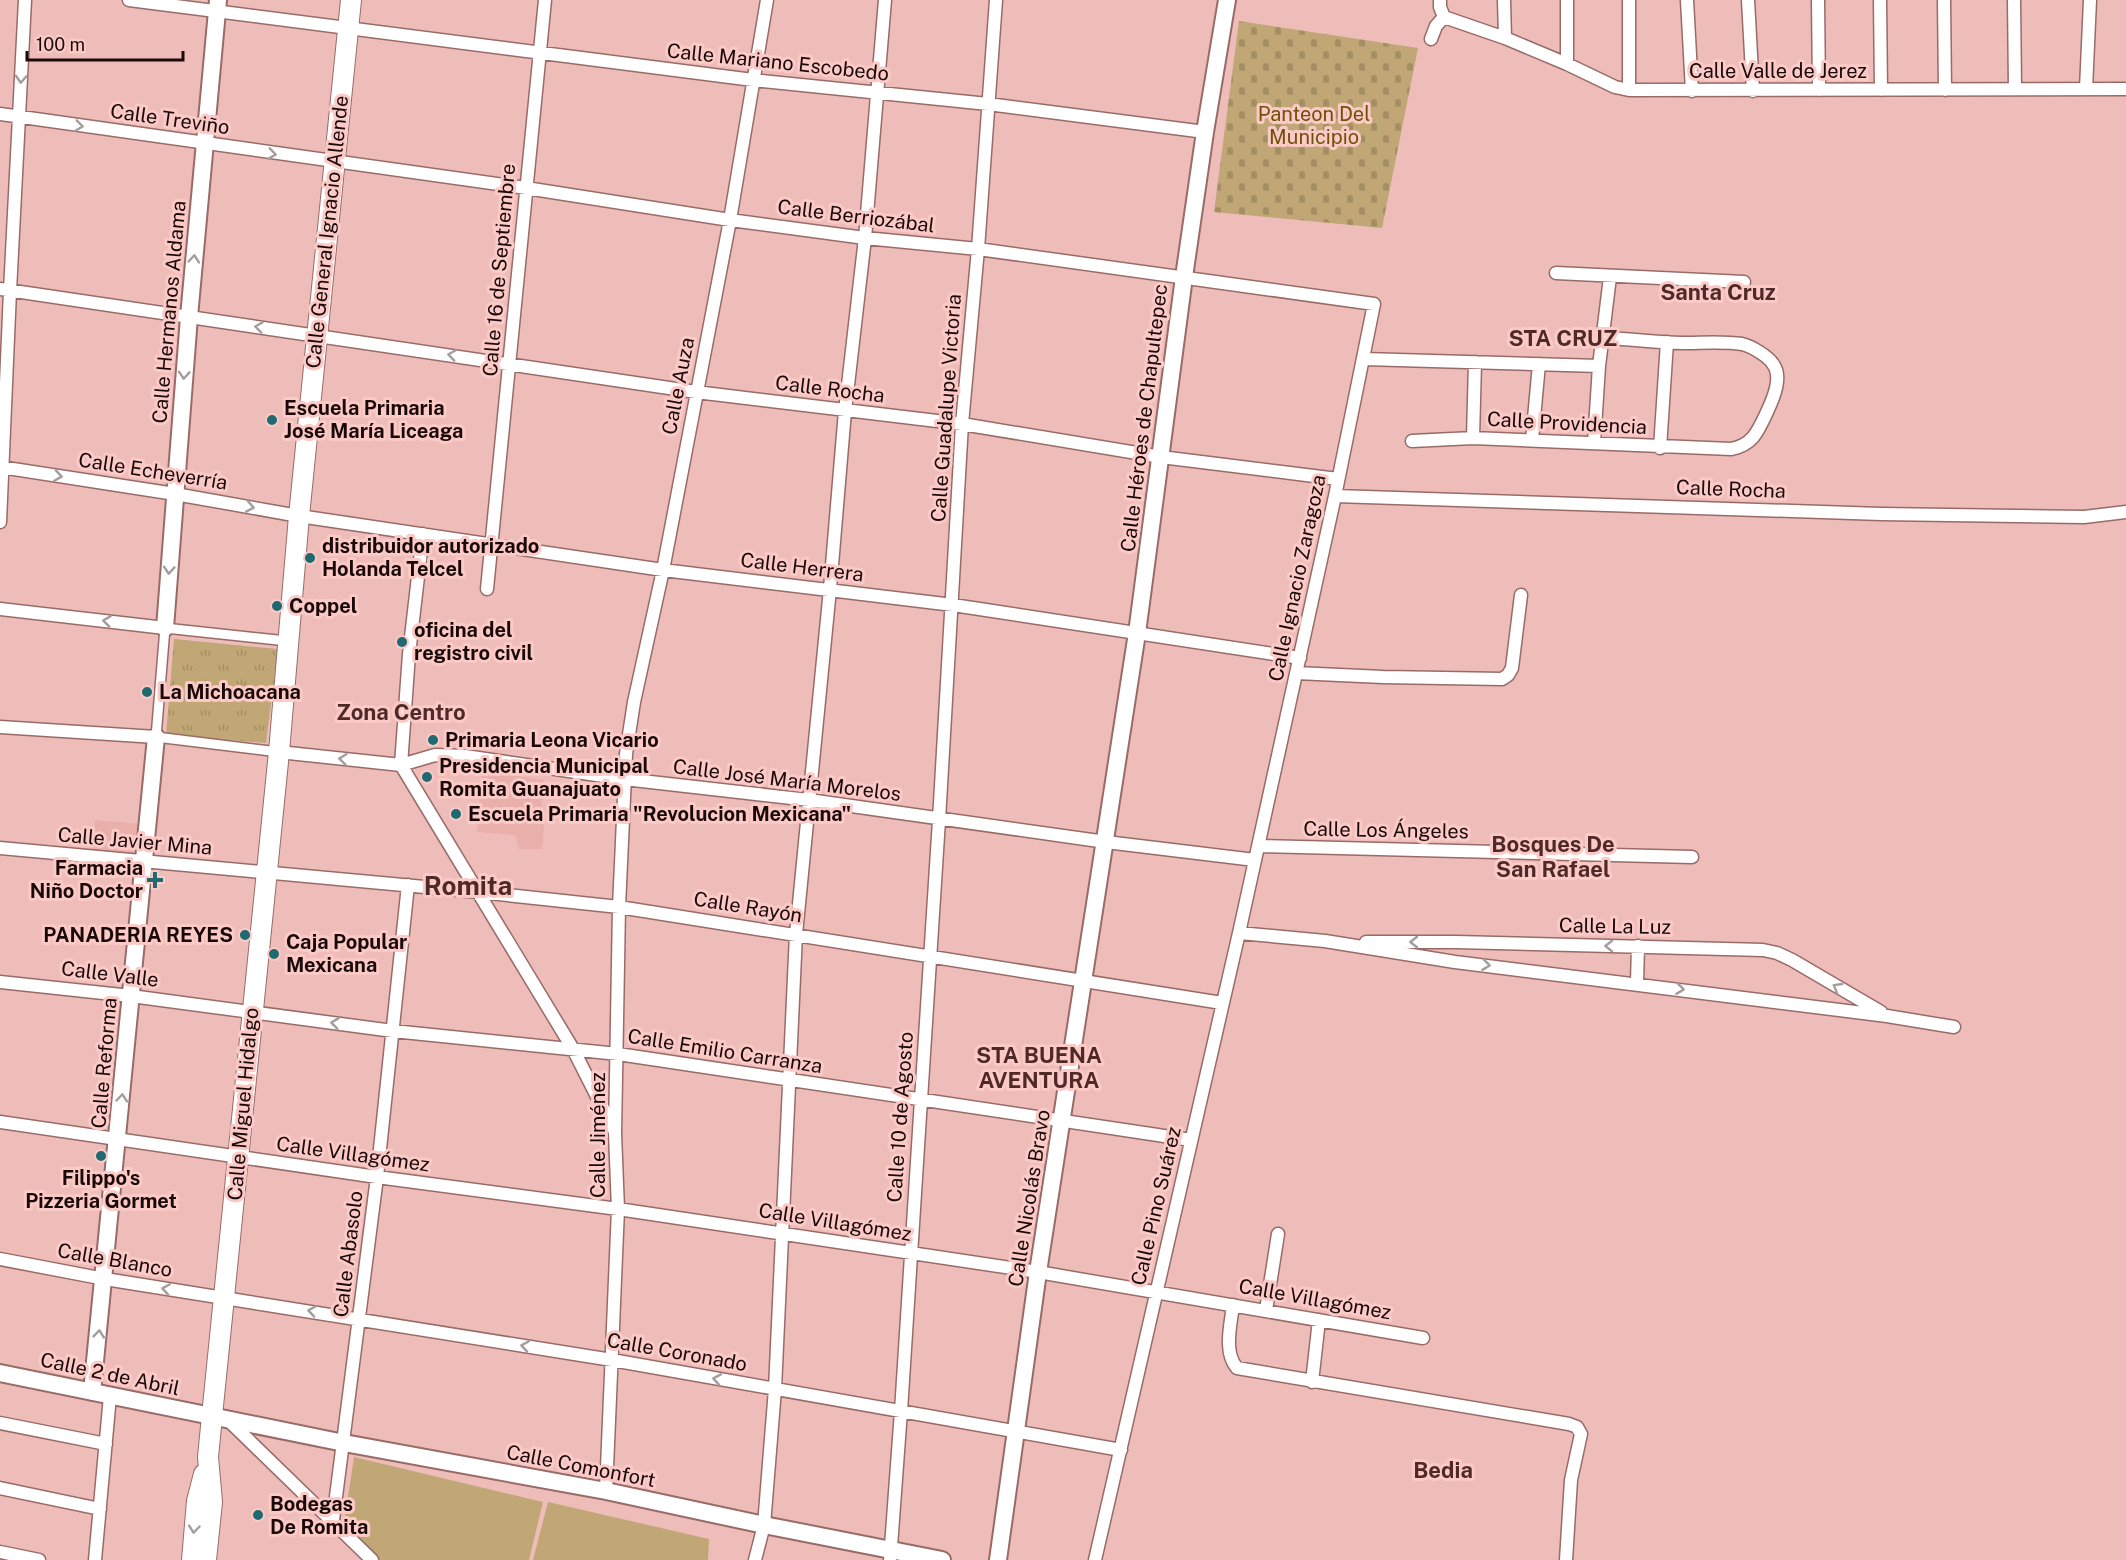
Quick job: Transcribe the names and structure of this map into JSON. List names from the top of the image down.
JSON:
{
  "streets": {
    "main road": ["Calle General Ignacio Allende", "Calle Miguel Hidalgo"],
    "street": [
      "Calle Mariano Escobedo",
      "Calle Valle de Jerez",
      "Calle Treviño",
      "Calle Berriozábal",
      "Calle 16 de Septiembre",
      "Calle Hermanos Aldama",
      "Calle Auza",
      "Calle Rocha",
      "Calle Guadalupe Victoria",
      "Calle Héroes de Chapultepec",
      "Calle Providencia",
      "Calle Echeverría",
      "Calle Herrera",
      "Calle Ignacio Zaragoza",
      "Calle José María Morelos",
      "Calle Los Ángeles",
      "Calle Javier Mina",
      "Calle Rayón",
      "Calle La Luz",
      "Calle Valle",
      "Calle Emilio Carranza",
      "Calle Reforma",
      "Calle 10 de Agosto",
      "Calle Jiménez",
      "Calle Villagómez",
      "Calle Nicolás Bravo",
      "Calle Pino Suárez",
      "Calle Abasolo",
      "Calle Blanco",
      "Calle Coronado",
      "Calle 2 de Abril",
      "Calle Comonfort"
    ]
  },
  "crossings": [
    ["Calle Mariano Escobedo", "Calle General Ignacio Allende"],
    ["Calle Mariano Escobedo", "Calle 16 de Septiembre"],
    ["Calle Mariano Escobedo", "Calle Hermanos Aldama"],
    ["Calle Mariano Escobedo", "Calle Auza"],
    ["Calle Mariano Escobedo", "Calle Guadalupe Victoria"],
    ["Calle Mariano Escobedo", "Calle Héroes de Chapultepec"],
    ["Calle Treviño", "Calle Berriozábal"],
    ["Calle Treviño", "Calle General Ignacio Allende"],
    ["Calle Treviño", "Calle Hermanos Aldama"],
    ["Calle Berriozábal", "Calle General Ignacio Allende"],
    ["Calle Berriozábal", "Calle 16 de Septiembre"],
    ["Calle Berriozábal", "Calle Auza"],
    ["Calle Berriozábal", "Calle Guadalupe Victoria"],
    ["Calle Berriozábal", "Calle Héroes de Chapultepec"],
    ["Calle Berriozábal", "Calle Ignacio Zaragoza"],
    ["Calle General Ignacio Allende", "Calle Rocha"],
    ["Calle General Ignacio Allende", "Calle Echeverría"],
    ["Calle General Ignacio Allende", "Calle Herrera"],
    ["Calle General Ignacio Allende", "Calle José María Morelos"],
    ["Calle General Ignacio Allende", "Calle Miguel Hidalgo"],
    ["Calle 16 de Septiembre", "Calle Rocha"],
    ["Calle 16 de Septiembre", "Calle Herrera"],
    ["Calle Hermanos Aldama", "Calle Rocha"],
    ["Calle Hermanos Aldama", "Calle Echeverría"],
    ["Calle Auza", "Calle Rocha"],
    ["Calle Auza", "Calle Herrera"],
    ["Calle Auza", "Calle José María Morelos"],
    ["Calle Auza", "Calle Jiménez"],
    ["Calle Rocha", "Calle Guadalupe Victoria"],
    ["Calle Rocha", "Calle Héroes de Chapultepec"],
    ["Calle Rocha", "Calle Ignacio Zaragoza"],
    ["Calle Guadalupe Victoria", "Calle Herrera"],
    ["Calle Guadalupe Victoria", "Calle José María Morelos"],
    ["Calle Guadalupe Victoria", "Calle 10 de Agosto"],
    ["Calle Héroes de Chapultepec", "Calle Herrera"],
    ["Calle Héroes de Chapultepec", "Calle José María Morelos"],
    ["Calle Héroes de Chapultepec", "Calle Nicolás Bravo"],
    ["Calle Echeverría", "Calle Herrera"],
    ["Calle Herrera", "Calle Ignacio Zaragoza"],
    ["Calle Ignacio Zaragoza", "Calle José María Morelos"],
    ["Calle Ignacio Zaragoza", "Calle Los Ángeles"],
    ["Calle Ignacio Zaragoza", "Calle Pino Suárez"],
    ["Calle José María Morelos", "Calle Miguel Hidalgo"],
    ["Calle José María Morelos", "Calle 10 de Agosto"],
    ["Calle José María Morelos", "Calle Jiménez"],
    ["Calle José María Morelos", "Calle Nicolás Bravo"],
    ["Calle José María Morelos", "Calle Pino Suárez"],
    ["Calle Javier Mina", "Calle Rayón"],
    ["Calle Javier Mina", "Calle Reforma"],
    ["Calle Javier Mina", "Calle Miguel Hidalgo"],
    ["Calle Rayón", "Calle Miguel Hidalgo"],
    ["Calle Rayón", "Calle 10 de Agosto"],
    ["Calle Rayón", "Calle Jiménez"],
    ["Calle Rayón", "Calle Nicolás Bravo"],
    ["Calle Rayón", "Calle Pino Suárez"],
    ["Calle Rayón", "Calle Abasolo"],
    ["Calle La Luz", "Calle Pino Suárez"],
    ["Calle Valle", "Calle Emilio Carranza"],
    ["Calle Valle", "Calle Reforma"],
    ["Calle Valle", "Calle Miguel Hidalgo"],
    ["Calle Emilio Carranza", "Calle Miguel Hidalgo"],
    ["Calle Emilio Carranza", "Calle 10 de Agosto"],
    ["Calle Emilio Carranza", "Calle Jiménez"],
    ["Calle Emilio Carranza", "Calle Nicolás Bravo"],
    ["Calle Emilio Carranza", "Calle Pino Suárez"],
    ["Calle Emilio Carranza", "Calle Abasolo"],
    ["Calle Reforma", "Calle Villagómez"],
    ["Calle Reforma", "Calle Blanco"],
    ["Calle Reforma", "Calle 2 de Abril"],
    ["Calle Miguel Hidalgo", "Calle Villagómez"],
    ["Calle Miguel Hidalgo", "Calle Blanco"],
    ["Calle Miguel Hidalgo", "Calle Coronado"],
    ["Calle Miguel Hidalgo", "Calle 2 de Abril"],
    ["Calle Miguel Hidalgo", "Calle Comonfort"],
    ["Calle 10 de Agosto", "Calle Villagómez"],
    ["Calle 10 de Agosto", "Calle Coronado"],
    ["Calle 10 de Agosto", "Calle Comonfort"],
    ["Calle Jiménez", "Calle Villagómez"],
    ["Calle Jiménez", "Calle Coronado"],
    ["Calle Jiménez", "Calle Comonfort"],
    ["Calle Villagómez", "Calle Nicolás Bravo"],
    ["Calle Villagómez", "Calle Pino Suárez"],
    ["Calle Villagómez", "Calle Abasolo"],
    ["Calle Nicolás Bravo", "Calle Coronado"],
    ["Calle Pino Suárez", "Calle Coronado"],
    ["Calle Abasolo", "Calle Coronado"],
    ["Calle Abasolo", "Calle Comonfort"],
    ["Calle Blanco", "Calle Coronado"],
    ["Calle 2 de Abril", "Calle Comonfort"]
  ],
  "one_way": [
    "Calle Treviño",
    "Calle Echeverría",
    "Calle Reforma",
    "Calle Blanco",
    "Calle Coronado"
  ],
  "districts": [
    "Santa Cruz",
    "STA CRUZ",
    "Zona Centro",
    "Bosques De San Rafael",
    "Romita",
    "STA BUENA AVENTURA",
    "Bedia"
  ],
  "parks": ["Panteon Del Municipio"],
  "places": {
    "other": [
      "Escuela Primaria José María Liceaga",
      "distribuidor autorizado Holanda Telcel",
      "Coppel",
      "oficina del registro civil",
      "La Michoacana",
      "Primaria Leona Vicario",
      "Presidencia Municipal Romita Guanajuato",
      "Escuela Primaria \"Revolucion Mexicana\"",
      "PANADERIA REYES",
      "Caja Popular Mexicana",
      "Filippo's Pizzeria Gormet",
      "Bodegas De Romita"
    ],
    "health": ["Farmacia Niño Doctor"]
  },
  "scale_bar": "100 m"
}
